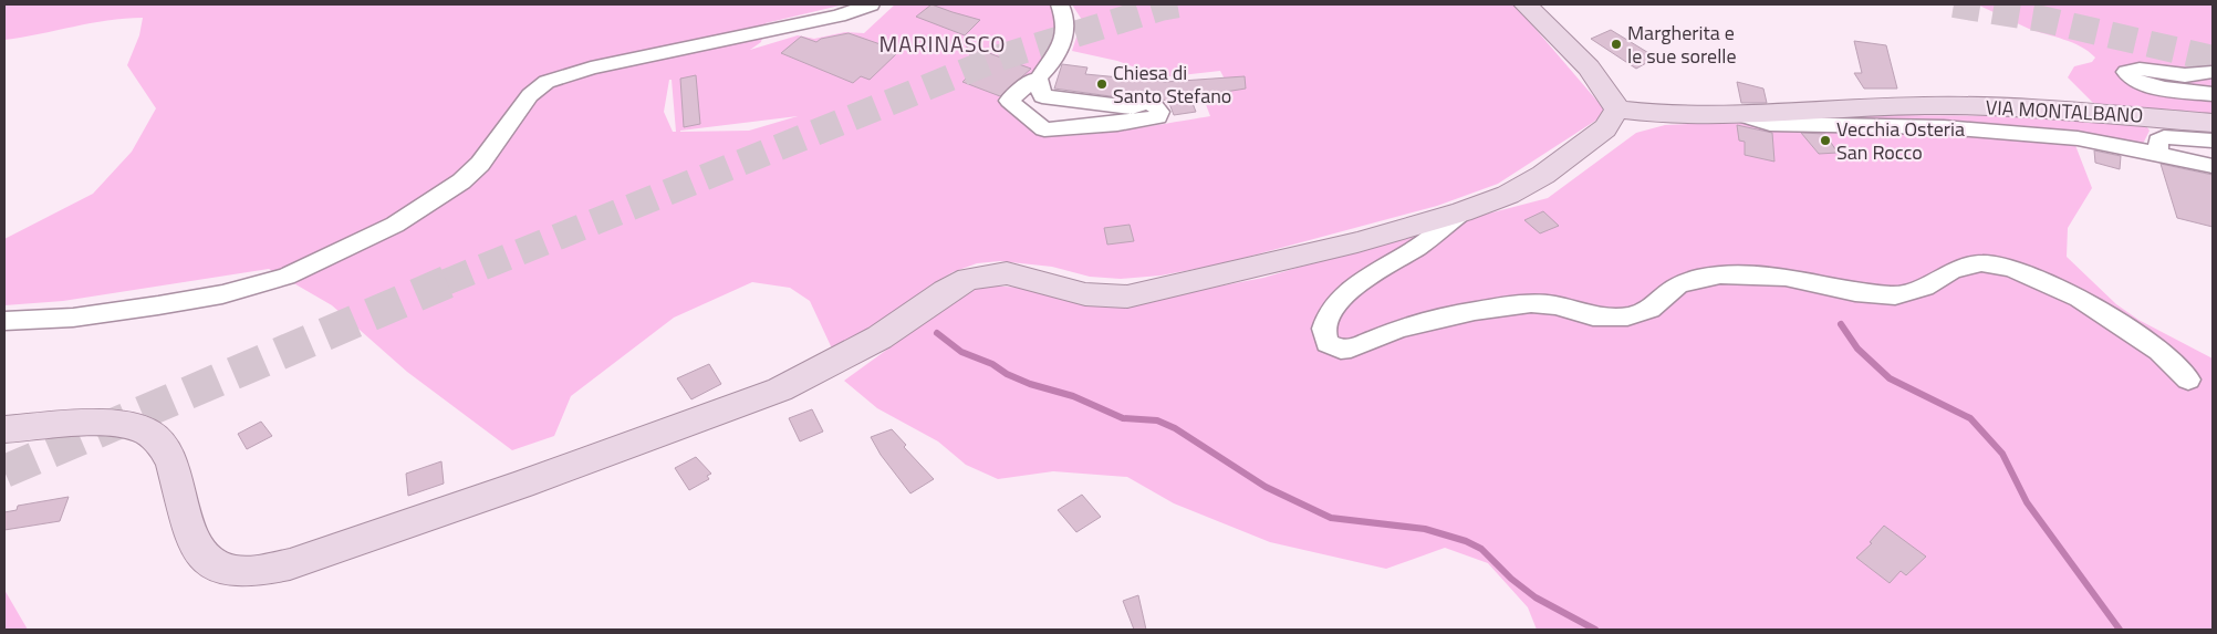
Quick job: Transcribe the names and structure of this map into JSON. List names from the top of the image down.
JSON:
{
  "streets": {
    "street": ["VIA MONTALBANO"]
  },
  "districts": ["MARINASCO"],
  "places": ["Margherita e le sue sorelle", "Chiesa di Santo Stefano", "Vecchia Osteria San Rocco"]
}
